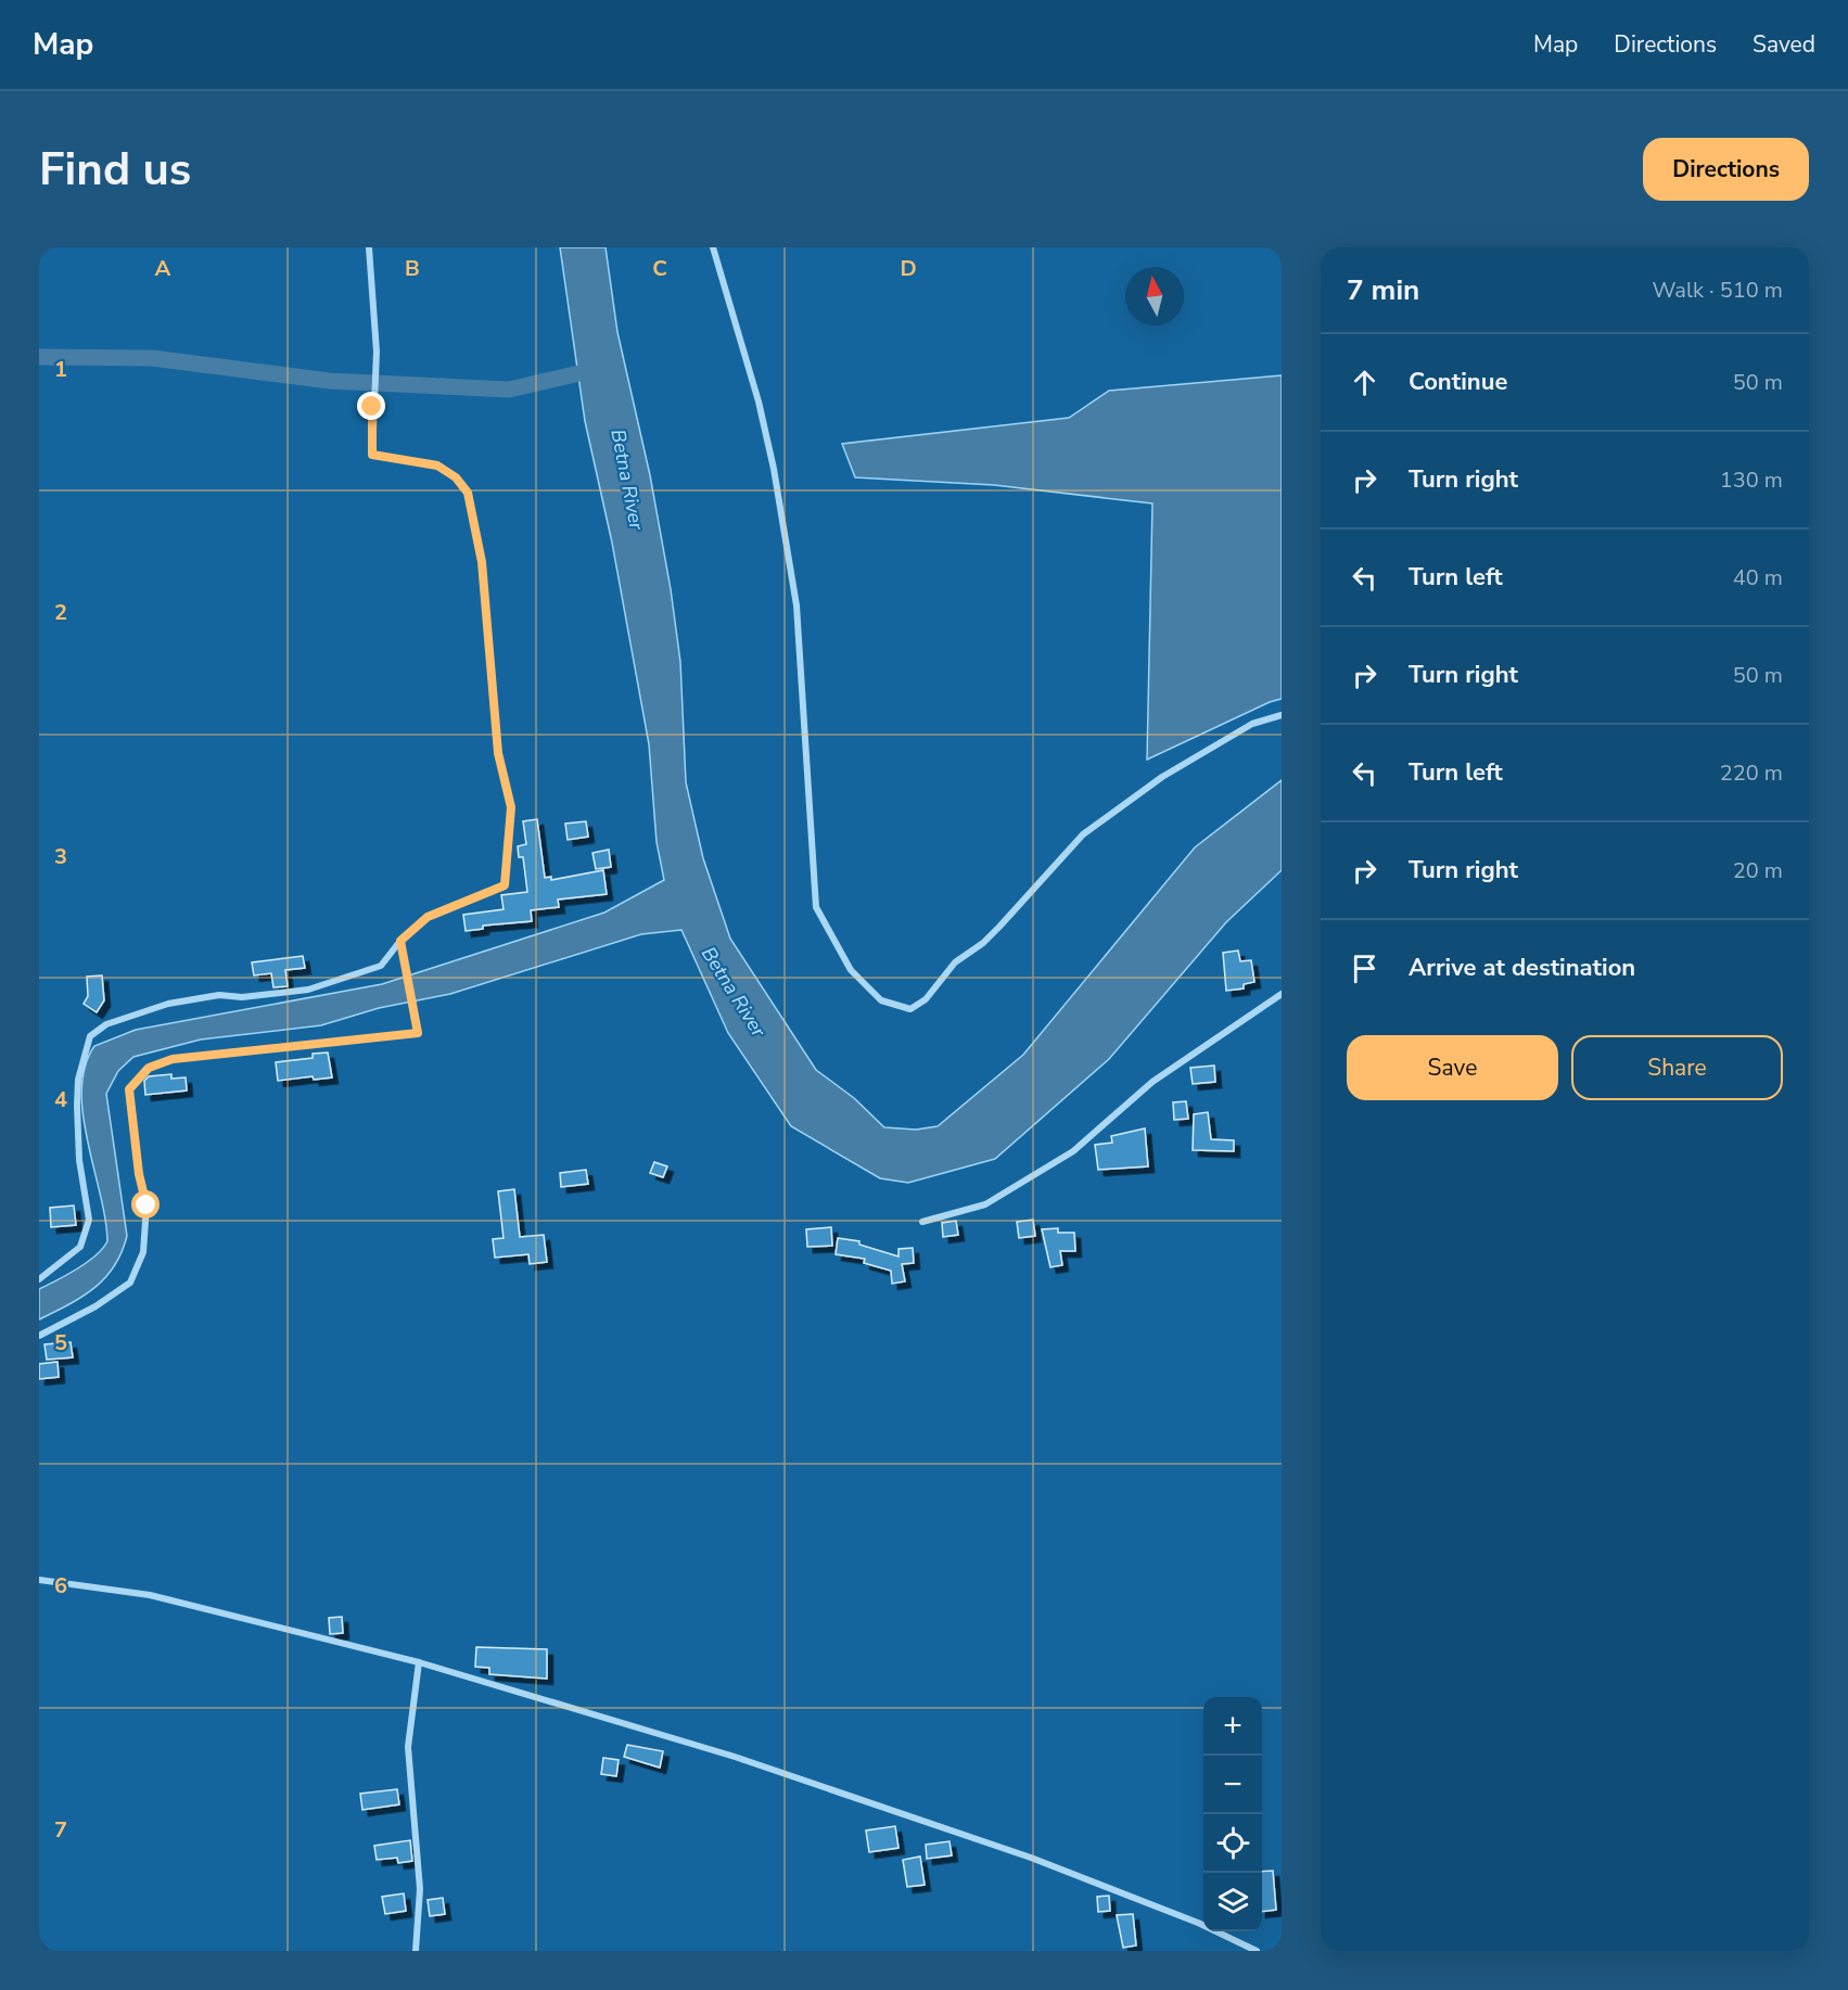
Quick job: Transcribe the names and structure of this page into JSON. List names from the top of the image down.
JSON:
{
  "water": ["Betna River"],
  "north": "top",
  "page": {
    "header": "Map",
    "nav": ["Map", "Directions", "Saved"],
    "buttons": [
      "Directions",
      ["Save", "Share"]
    ],
    "title": "Find us",
    "heading": ["7 min", "Walk · 510 m"],
    "list": [
      ["Continue", "50 m"],
      ["Turn right", "130 m"],
      ["Turn left", "40 m"],
      ["Turn right", "50 m"],
      ["Turn left", "220 m"],
      ["Turn right", "20 m"],
      "Arrive at destination"
    ],
    "map_buttons": ["+", "−"]
  },
  "grid": {
    "columns": [
      "A",
      "B",
      "C",
      "D"
    ],
    "rows": [
      "1",
      "2",
      "3",
      "4",
      "5",
      "6",
      "7"
    ]
  }
}
